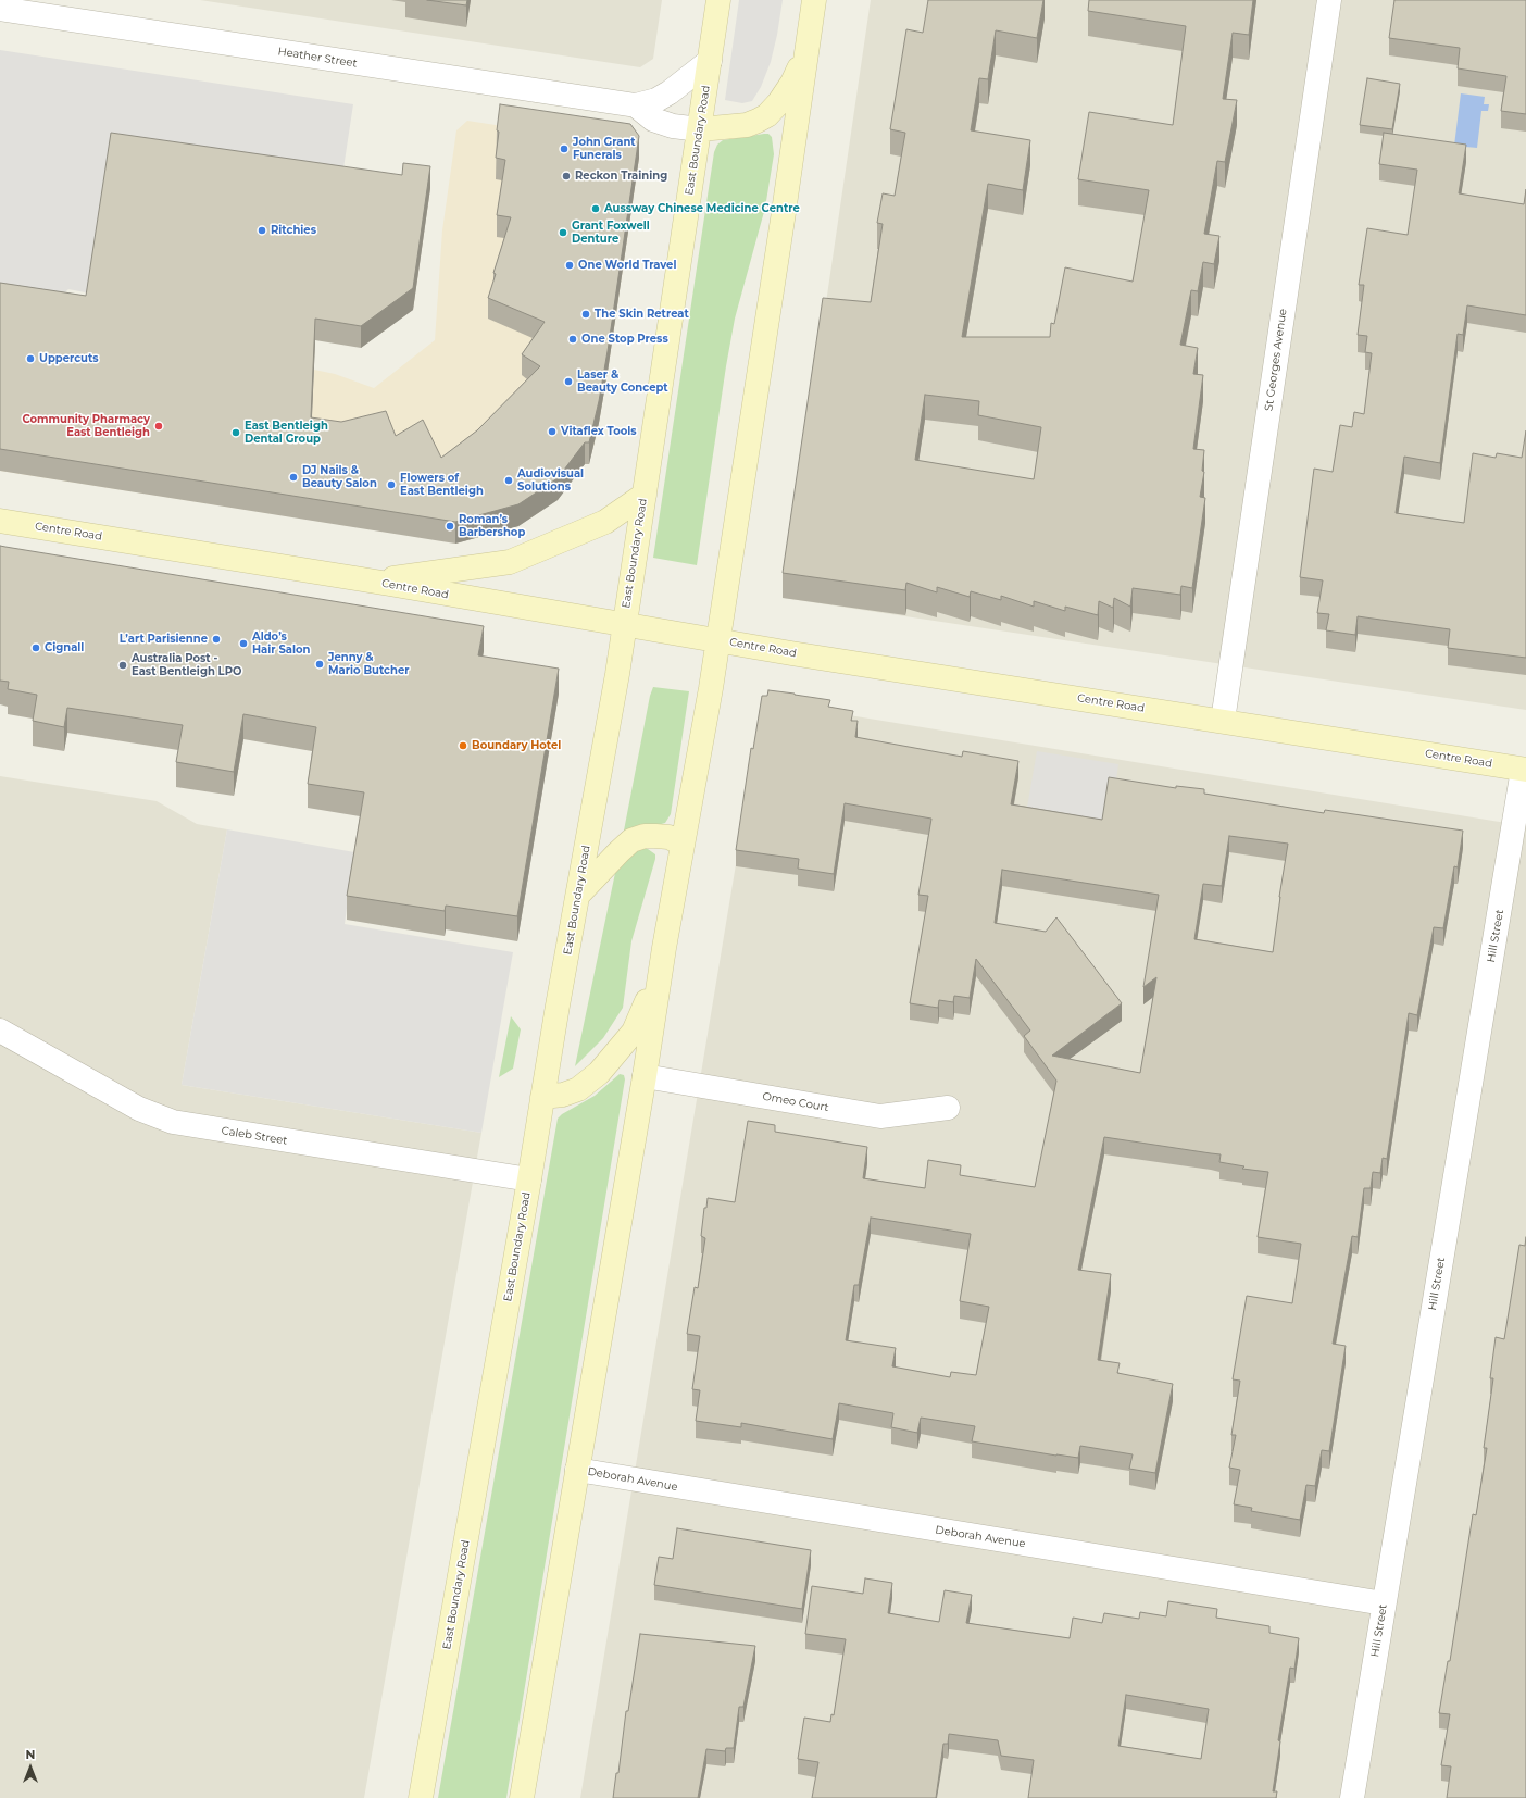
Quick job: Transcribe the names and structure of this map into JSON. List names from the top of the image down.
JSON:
{
  "streets": {
    "main road": ["East Boundary Road", "Centre Road"],
    "street": [
      "Heather Street",
      "St Georges Avenue",
      "Hill Street",
      "Omeo Court",
      "Caleb Street",
      "Deborah Avenue"
    ]
  },
  "crossings": [
    ["Heather Street", "East Boundary Road"],
    ["East Boundary Road", "Centre Road"],
    ["East Boundary Road", "Caleb Street"],
    ["St Georges Avenue", "Centre Road"],
    ["Centre Road", "Hill Street"],
    ["Hill Street", "Deborah Avenue"]
  ],
  "places": [
    "John Grant Funerals",
    "Reckon Training",
    "Aussway Chinese Medicine Centre",
    "Ritchies",
    "Grant Foxwell Denture",
    "One World Travel",
    "The Skin Retreat",
    "One Stop Press",
    "Uppercuts",
    "Laser & Beauty Concept",
    "Community Pharmacy East Bentleigh",
    "Vitaflex Tools",
    "East Bentleigh Dental Group",
    "DJ Nails & Beauty Salon",
    "Audiovisual Solutions",
    "Flowers of East Bentleigh",
    "Roman’s Barbershop",
    "L’art Parisienne",
    "Aldo’s Hair Salon",
    "Cignall",
    "Jenny & Mario Butcher",
    "Australia Post - East Bentleigh LPO",
    "Boundary Hotel"
  ],
  "north": "top"
}
